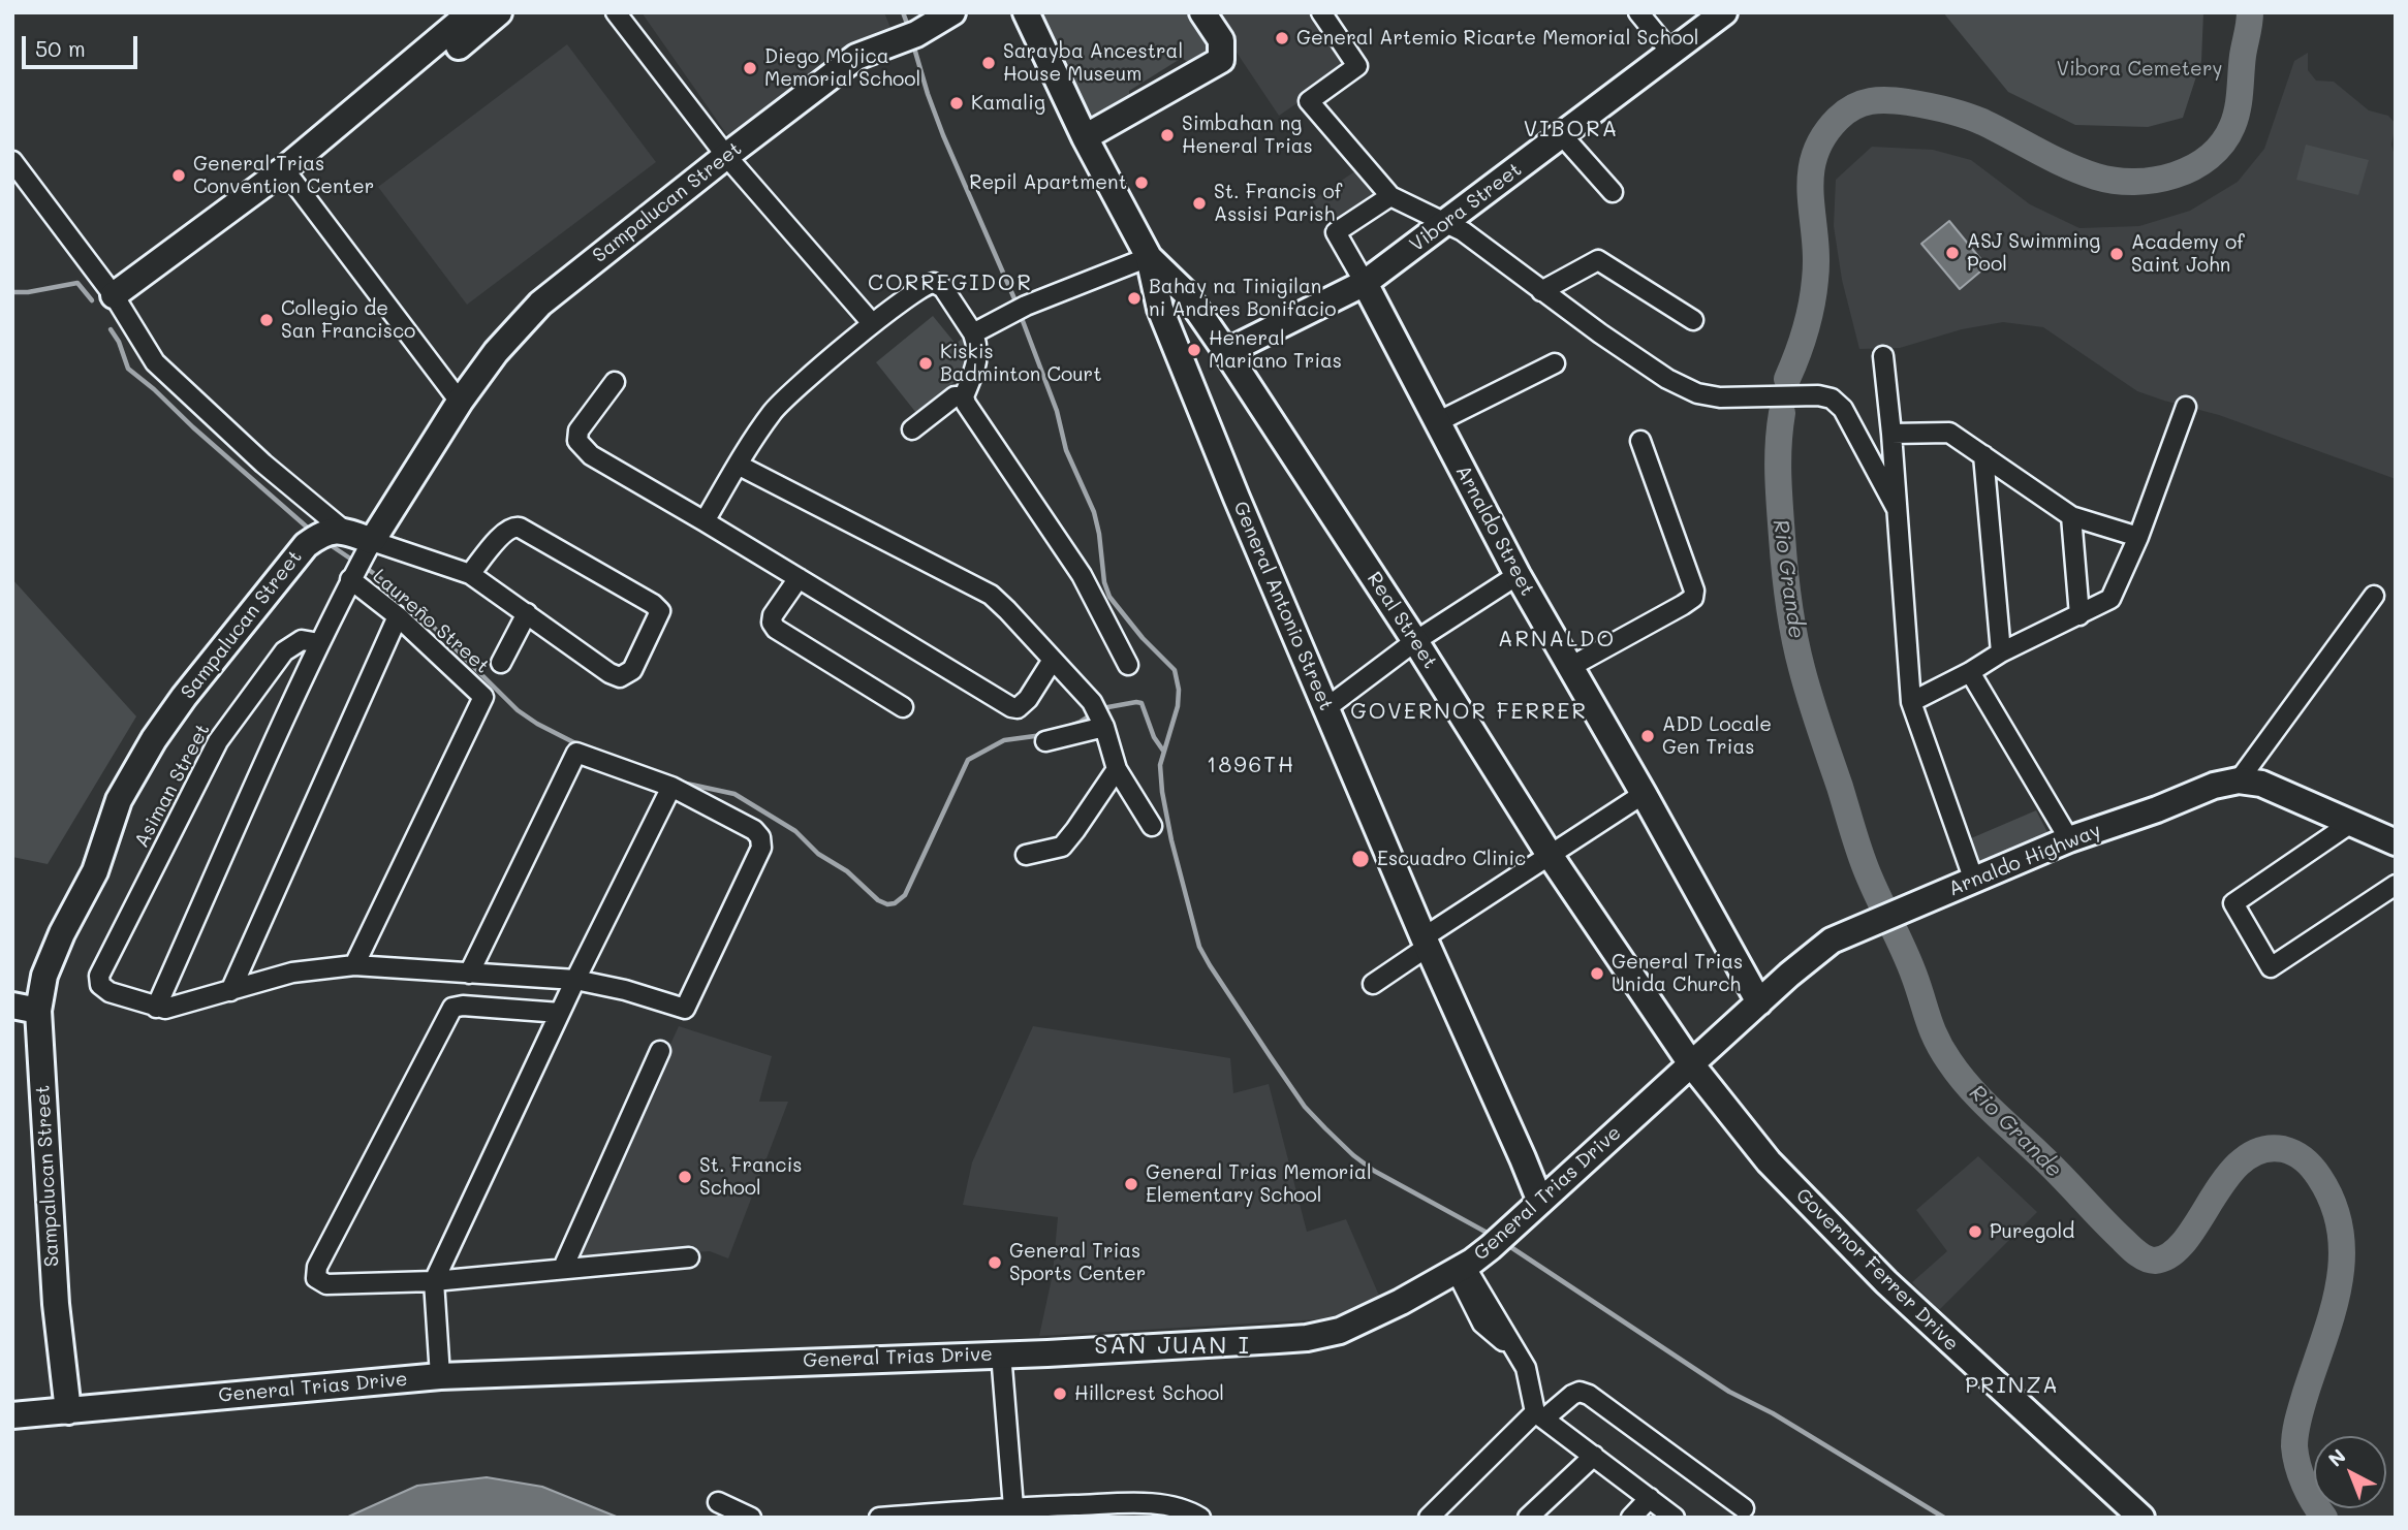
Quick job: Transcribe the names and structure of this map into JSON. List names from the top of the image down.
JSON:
{
  "streets": {
    "main road": [
      "Sampalucan Street",
      "Vibora Street",
      "Arnaldo Street",
      "General Antonio Street",
      "Real Street",
      "Arnaldo Highway",
      "General Trias Drive",
      "Governor Ferrer Drive"
    ],
    "street": ["Laureño Street", "Asiman Street"]
  },
  "crossings": [
    ["Sampalucan Street", "General Trias Drive"],
    ["Vibora Street", "Arnaldo Street"],
    ["Vibora Street", "Real Street"],
    ["Arnaldo Street", "Arnaldo Highway"],
    ["General Antonio Street", "Real Street"],
    ["General Antonio Street", "General Trias Drive"],
    ["Real Street", "Arnaldo Highway"],
    ["Real Street", "General Trias Drive"],
    ["Real Street", "Governor Ferrer Drive"],
    ["Arnaldo Highway", "General Trias Drive"],
    ["Arnaldo Highway", "Governor Ferrer Drive"],
    ["General Trias Drive", "Governor Ferrer Drive"]
  ],
  "districts": [
    "VIBORA",
    "CORREGIDOR",
    "ARNALDO",
    "GOVERNOR FERRER",
    "1896TH",
    "SAN JUAN I",
    "PRINZA"
  ],
  "water": ["Rio Grande"],
  "parks": ["Vibora Cemetery"],
  "places": [
    "General Artemio Ricarte Memorial School",
    "Sarayba Ancestral House Museum",
    "Diego Mojica Memorial School",
    "Kamalig",
    "Simbahan ng Heneral Trias",
    "General Trias Convention Center",
    "Repil Apartment",
    "St. Francis of Assisi Parish",
    "ASJ Swimming Pool",
    "Academy of Saint John",
    "Bahay na Tinigilan ni Andres Bonifacio",
    "Collegio de San Francisco",
    "Heneral Mariano Trias",
    "Kiskis Badminton Court",
    "ADD Locale Gen Trias",
    "Escuadro Clinic",
    "General Trias Unida Church",
    "St. Francis School",
    "General Trias Memorial Elementary School",
    "Puregold",
    "General Trias Sports Center",
    "Hillcrest School"
  ],
  "scale_bar": "50 m",
  "north": "top left"
}
